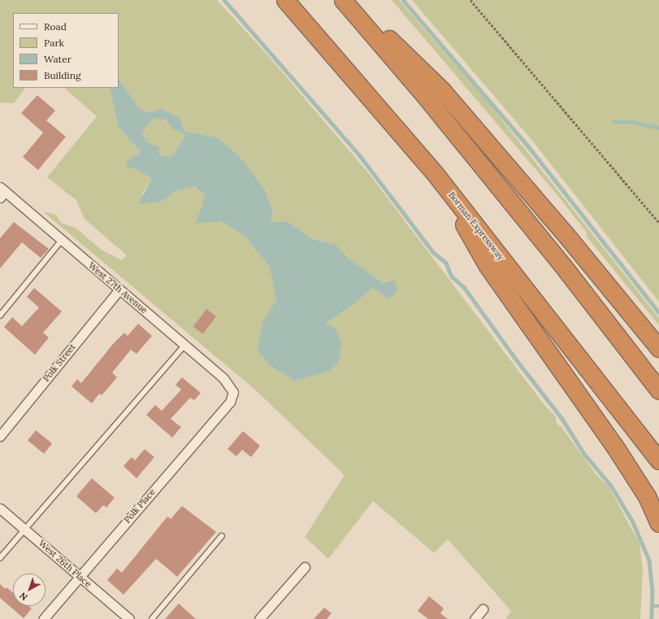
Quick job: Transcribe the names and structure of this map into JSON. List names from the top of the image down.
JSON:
{
  "streets": {
    "highway": ["Borman Expressway"],
    "street": [
      "West 27th Avenue",
      "Polk Street",
      "Polk Place",
      "West 26th Place"
    ]
  },
  "crossings": [
    ["West 27th Avenue", "Polk Street"],
    ["West 27th Avenue", "Polk Place"],
    ["Polk Place", "West 26th Place"]
  ],
  "legend": [
    "Road",
    "Park",
    "Water",
    "Building"
  ],
  "north": "bottom left"
}
